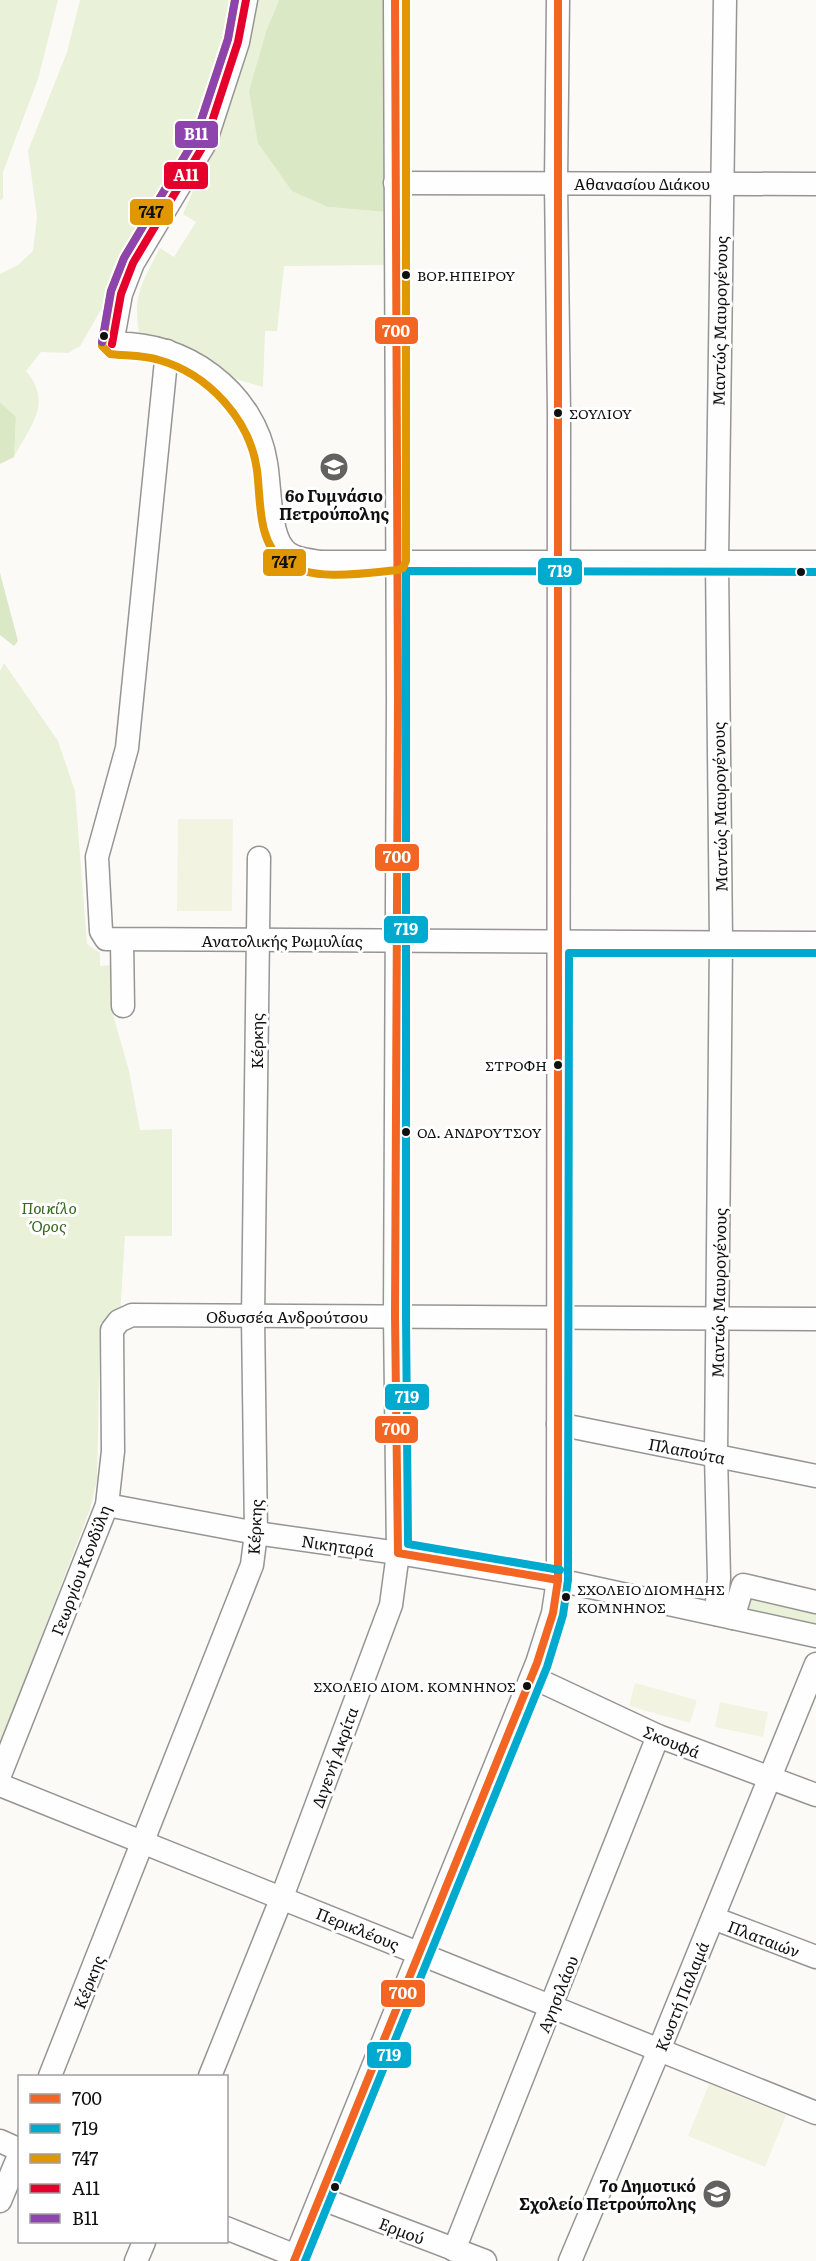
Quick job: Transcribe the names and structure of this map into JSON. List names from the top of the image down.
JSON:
{
  "streets": {
    "street": [
      "Αθανασίου Διάκου",
      "Μαντώς Μαυρογένους",
      "Ανατολικής Ρωμυλίας",
      "Κέρκης",
      "Οδυσσέα Ανδρούτσου",
      "Πλαπούτα",
      "Νικηταρά",
      "Γεωργίου Κονδύλη",
      "Σκουφά",
      "Διγενή Ακρίτα",
      "Περικλέους",
      "Πλαταιών",
      "Αγησιλάου",
      "Κωστή Παλαμά",
      "Ερμού"
    ]
  },
  "crossings": [
    ["Αθανασίου Διάκου", "Μαντώς Μαυρογένους"],
    ["Αθανασίου Διάκου", "Διγενή Ακρίτα"],
    ["Μαντώς Μαυρογένους", "Ανατολικής Ρωμυλίας"],
    ["Μαντώς Μαυρογένους", "Οδυσσέα Ανδρούτσου"],
    ["Μαντώς Μαυρογένους", "Πλαπούτα"],
    ["Μαντώς Μαυρογένους", "Νικηταρά"],
    ["Ανατολικής Ρωμυλίας", "Κέρκης"],
    ["Ανατολικής Ρωμυλίας", "Διγενή Ακρίτα"],
    ["Κέρκης", "Οδυσσέα Ανδρούτσου"],
    ["Κέρκης", "Νικηταρά"],
    ["Κέρκης", "Περικλέους"],
    ["Οδυσσέα Ανδρούτσου", "Γεωργίου Κονδύλη"],
    ["Οδυσσέα Ανδρούτσου", "Διγενή Ακρίτα"],
    ["Νικηταρά", "Γεωργίου Κονδύλη"],
    ["Νικηταρά", "Διγενή Ακρίτα"],
    ["Σκουφά", "Αγησιλάου"],
    ["Σκουφά", "Κωστή Παλαμά"],
    ["Διγενή Ακρίτα", "Περικλέους"],
    ["Περικλέους", "Αγησιλάου"],
    ["Περικλέους", "Κωστή Παλαμά"],
    ["Πλαταιών", "Κωστή Παλαμά"],
    ["Αγησιλάου", "Ερμού"]
  ],
  "parks": ["Ποικίλο Όρος"],
  "places": {
    "other": [
      "ΒΟΡ.ΗΠΕΙΡΟΥ",
      "ΣΟΥΛΙΟΥ",
      "ΣΤΡΟΦΗ",
      "ΟΔ. ΑΝΔΡΟΥΤΣΟΥ",
      "ΣΧΟΛΕΙΟ ΔΙΟΜΗΔΗΣ ΚΟΜΝΗΝΟΣ",
      "ΣΧΟΛΕΙΟ ΔΙΟΜ. ΚΟΜΝΗΝΟΣ"
    ],
    "school or university": ["6ο Γυμνάσιο Πετρούπολης", "7ο Δημοτικό Σχολείο Πετρούπολης"]
  },
  "lines": [
    "transit line 700",
    "transit line 747",
    "transit line Α11",
    "transit line Β11",
    "transit line 719"
  ],
  "legend": [
    "700",
    "719",
    "747",
    "Α11",
    "Β11"
  ]
}
